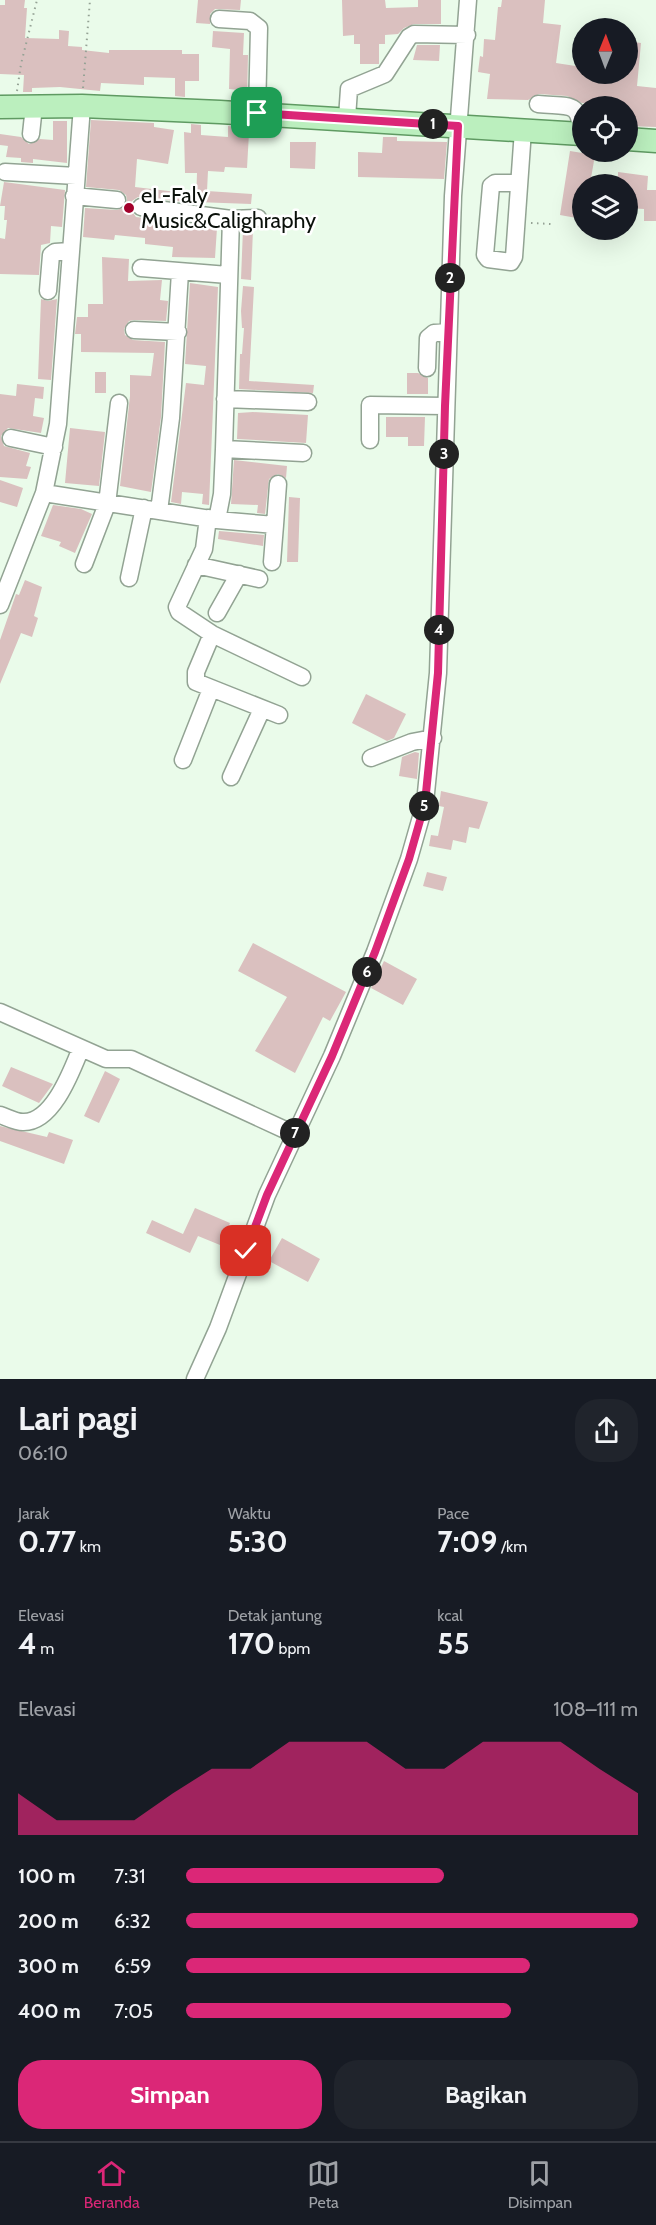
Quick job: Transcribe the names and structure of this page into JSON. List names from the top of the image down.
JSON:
{
  "places": ["eL-Faly Music&Calighraphy"],
  "north": "top",
  "page": {
    "pins": [
      "1",
      "2",
      "3",
      "4",
      "5",
      "6",
      "7"
    ],
    "heading": ["Lari pagi", "06:10"],
    "stats": [
      ["Jarak", "0.77 km"],
      ["Waktu", "5:30"],
      ["Pace", "7:09 /km"],
      ["Elevasi", "4 m"],
      ["Detak jantung", "170 bpm"],
      ["kcal", "55"]
    ],
    "chart": ["Elevasi", "108–111 m"],
    "list": [
      {
        "name": "100 m",
        "note": "7:31"
      },
      {
        "name": "200 m",
        "note": "6:32"
      },
      {
        "name": "300 m",
        "note": "6:59"
      },
      {
        "name": "400 m",
        "note": "7:05"
      }
    ],
    "buttons": ["Simpan", "Bagikan"],
    "tabs": ["Beranda", "Peta", "Disimpan"]
  }
}
